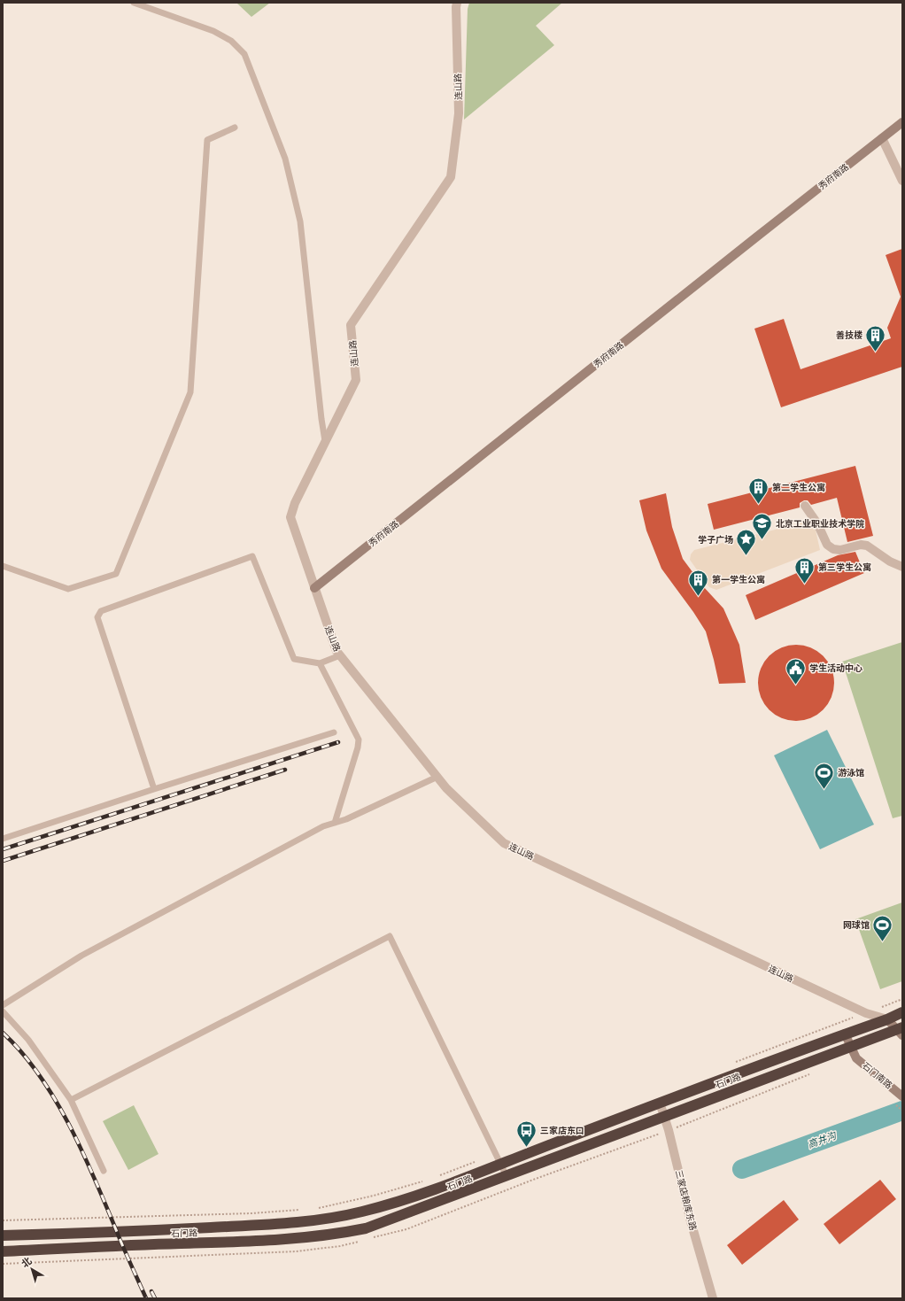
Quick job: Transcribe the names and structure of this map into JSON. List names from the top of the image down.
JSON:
{
  "streets": {
    "highway": ["石门路"],
    "street": [
      "连山路",
      "秀府南路",
      "石门南路",
      "三家店粮库东路"
    ]
  },
  "crossings": [
    ["连山路", "秀府南路"],
    ["连山路", "石门路"],
    ["石门南路", "石门路"],
    ["石门路", "三家店粮库东路"]
  ],
  "water": ["高井沟"],
  "places": {
    "building": [
      "善技楼",
      "第二学生公寓",
      "第三学生公寓",
      "第一学生公寓"
    ],
    "school or university": ["北京工业职业技术学院"],
    "place": ["学子广场"],
    "public building": ["学生活动中心"],
    "sports": ["游泳馆", "网球馆"],
    "bus stop": ["三家店东口"]
  },
  "north": "top left"
}
